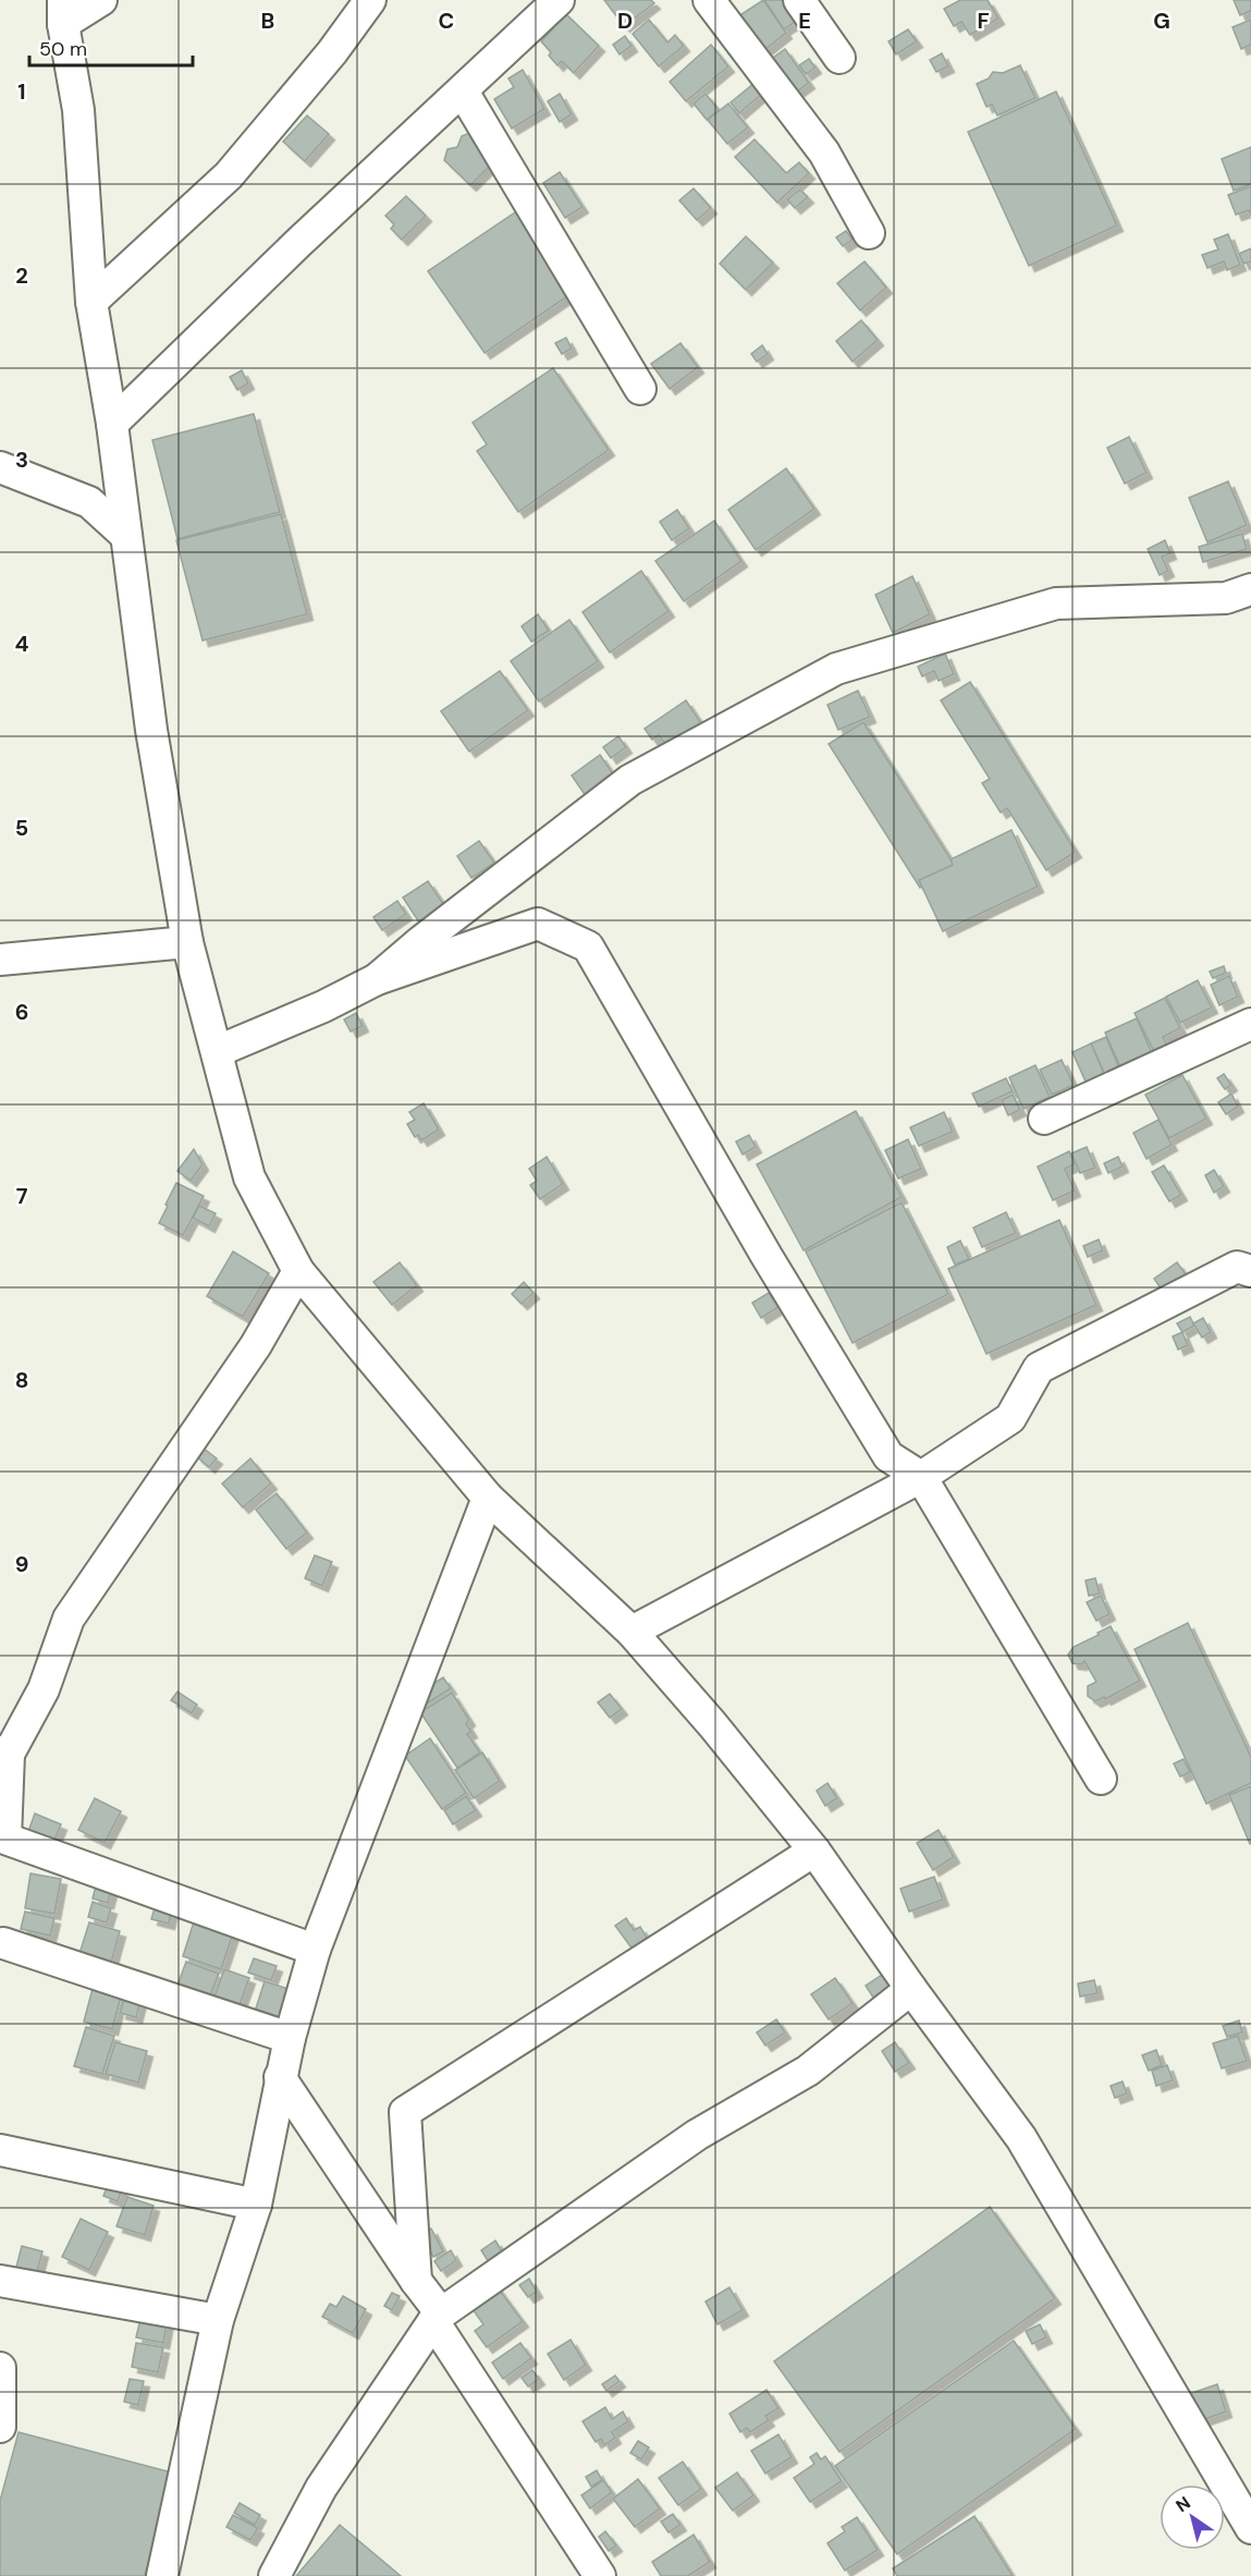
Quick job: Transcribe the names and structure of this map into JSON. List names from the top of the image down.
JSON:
{
  "scale_bar": "50 m",
  "north": "top left",
  "grid": {
    "columns": [
      "B",
      "C",
      "D",
      "E",
      "F",
      "G"
    ],
    "rows": [
      "1",
      "2",
      "3",
      "4",
      "5",
      "6",
      "7",
      "8",
      "9"
    ]
  }
}
